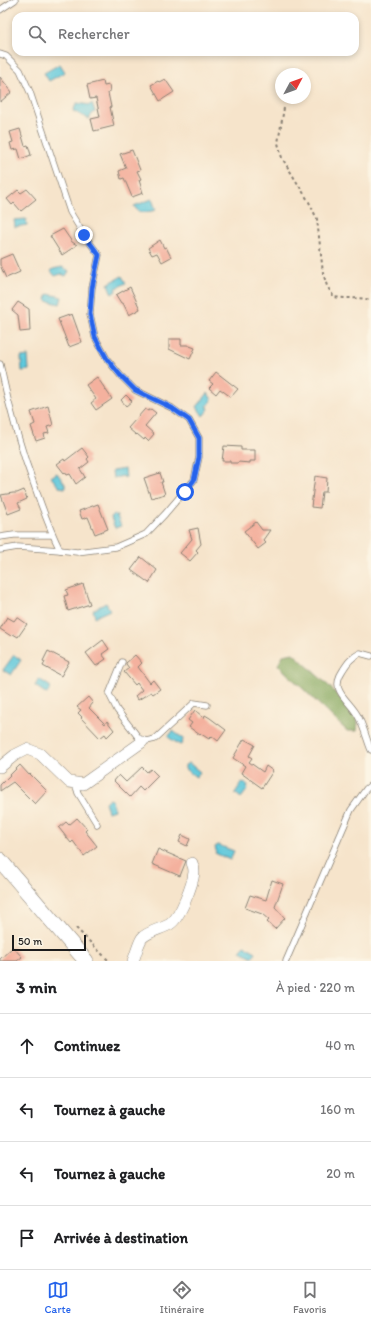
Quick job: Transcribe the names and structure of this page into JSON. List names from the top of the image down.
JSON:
{
  "scale_bar": "50 m",
  "north": "top right",
  "page": {
    "search": "Rechercher",
    "scale": "50 m",
    "heading": ["3 min", "À pied · 220 m"],
    "list": [
      ["Continuez", "40 m"],
      ["Tournez à gauche", "160 m"],
      ["Tournez à gauche", "20 m"],
      "Arrivée à destination"
    ],
    "nav": ["Carte", "Itinéraire", "Favoris"]
  }
}
